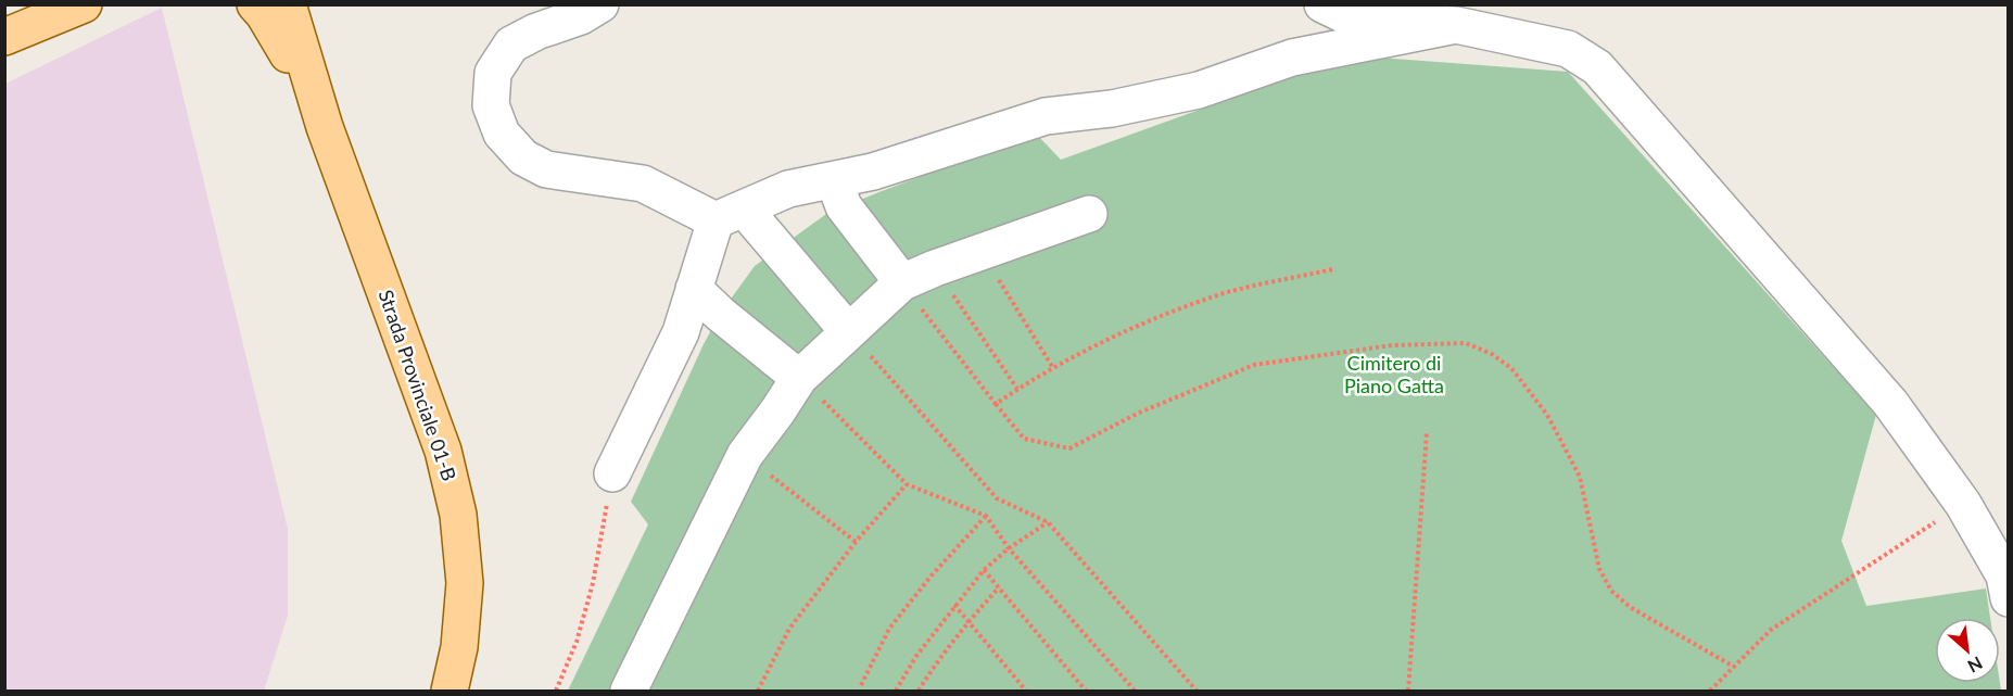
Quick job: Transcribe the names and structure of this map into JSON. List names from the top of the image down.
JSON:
{
  "streets": {
    "main road": ["Strada Provinciale 01-B"]
  },
  "parks": ["Cimitero di Piano Gatta"],
  "north": "bottom right"
}
